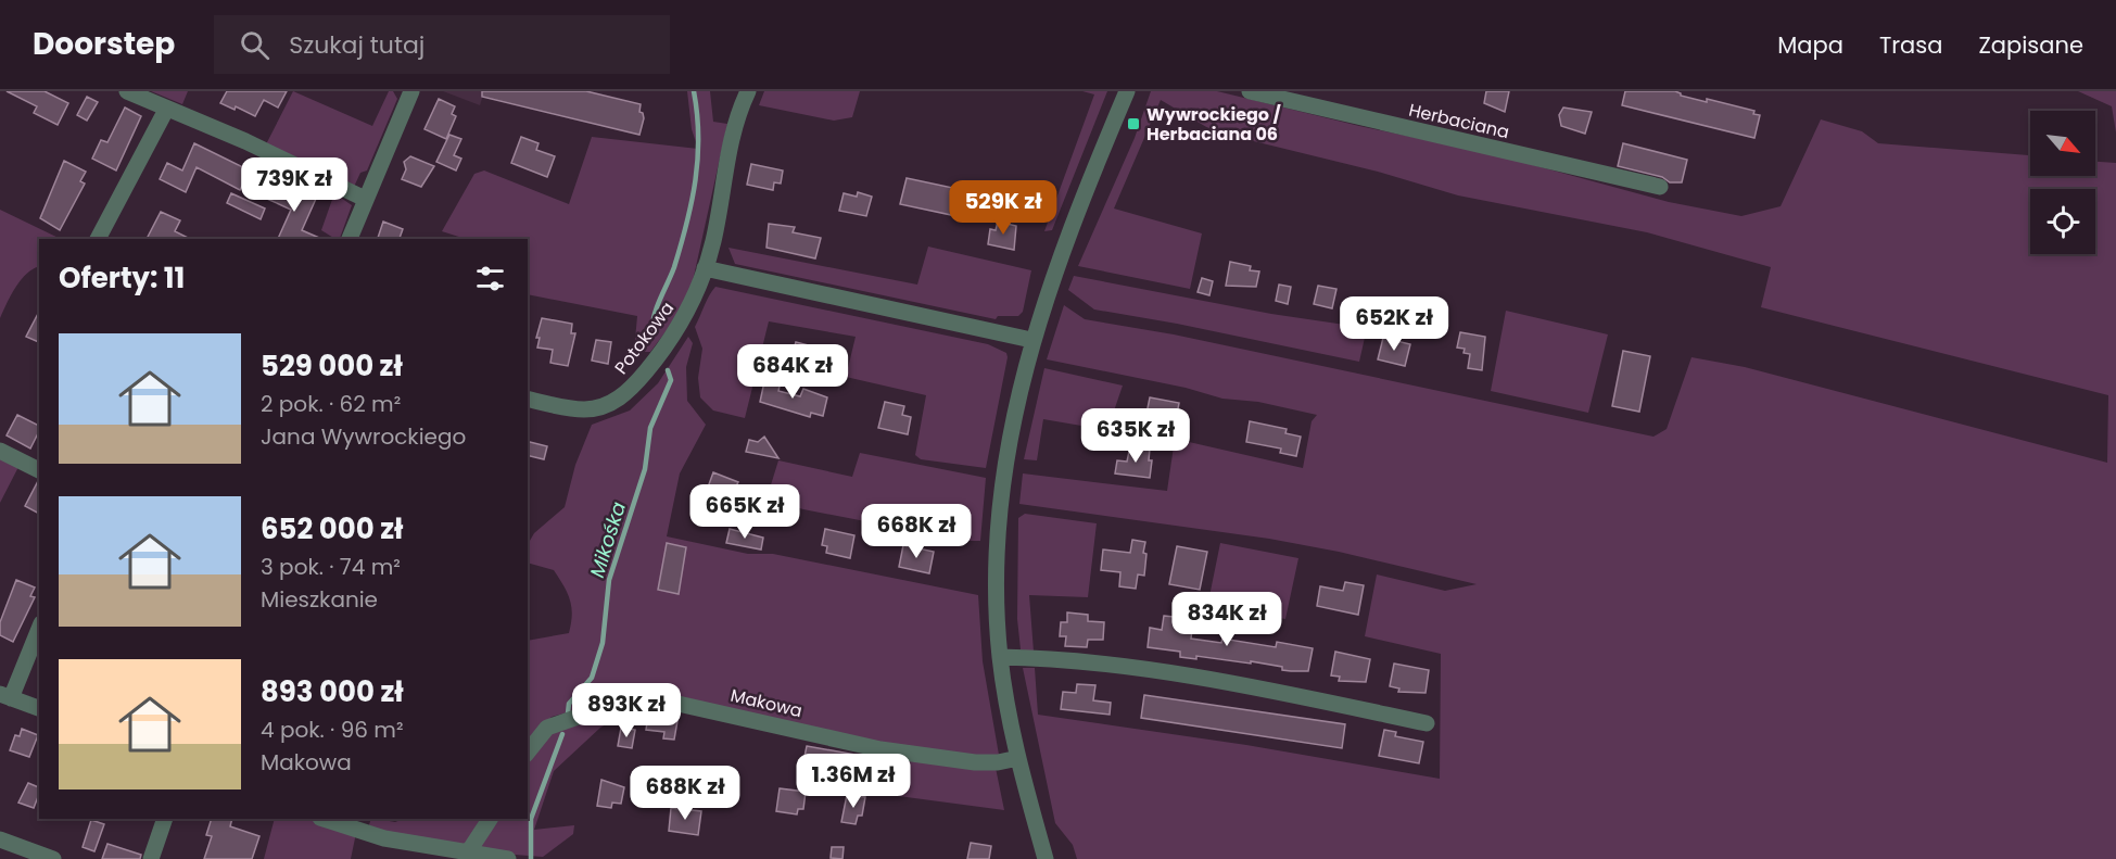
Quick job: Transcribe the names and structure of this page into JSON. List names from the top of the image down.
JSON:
{
  "streets": {
    "street": ["Herbaciana", "Potokowa", "Makowa"]
  },
  "water": ["Mikośka"],
  "places": {
    "transit": ["Wywrockiego / Herbaciana 06"]
  },
  "north": "bottom right",
  "page": {
    "header": "Doorstep",
    "search": "Szukaj tutaj",
    "nav": ["Mapa", "Trasa", "Zapisane"],
    "price": [
      "739K zł",
      "529K zł",
      "652K zł",
      "684K zł",
      "635K zł",
      "665K zł",
      "668K zł",
      "834K zł",
      "893K zł",
      "1.36M zł",
      "688K zł"
    ],
    "heading": "Oferty: 11",
    "list": [
      {
        "name": "529 000 zł",
        "note": "2 pok. · 62 m² · Jana Wywrockiego"
      },
      {
        "name": "652 000 zł",
        "note": "3 pok. · 74 m² · Mieszkanie"
      },
      {
        "name": "893 000 zł",
        "note": "4 pok. · 96 m² · Makowa"
      }
    ]
  }
}
